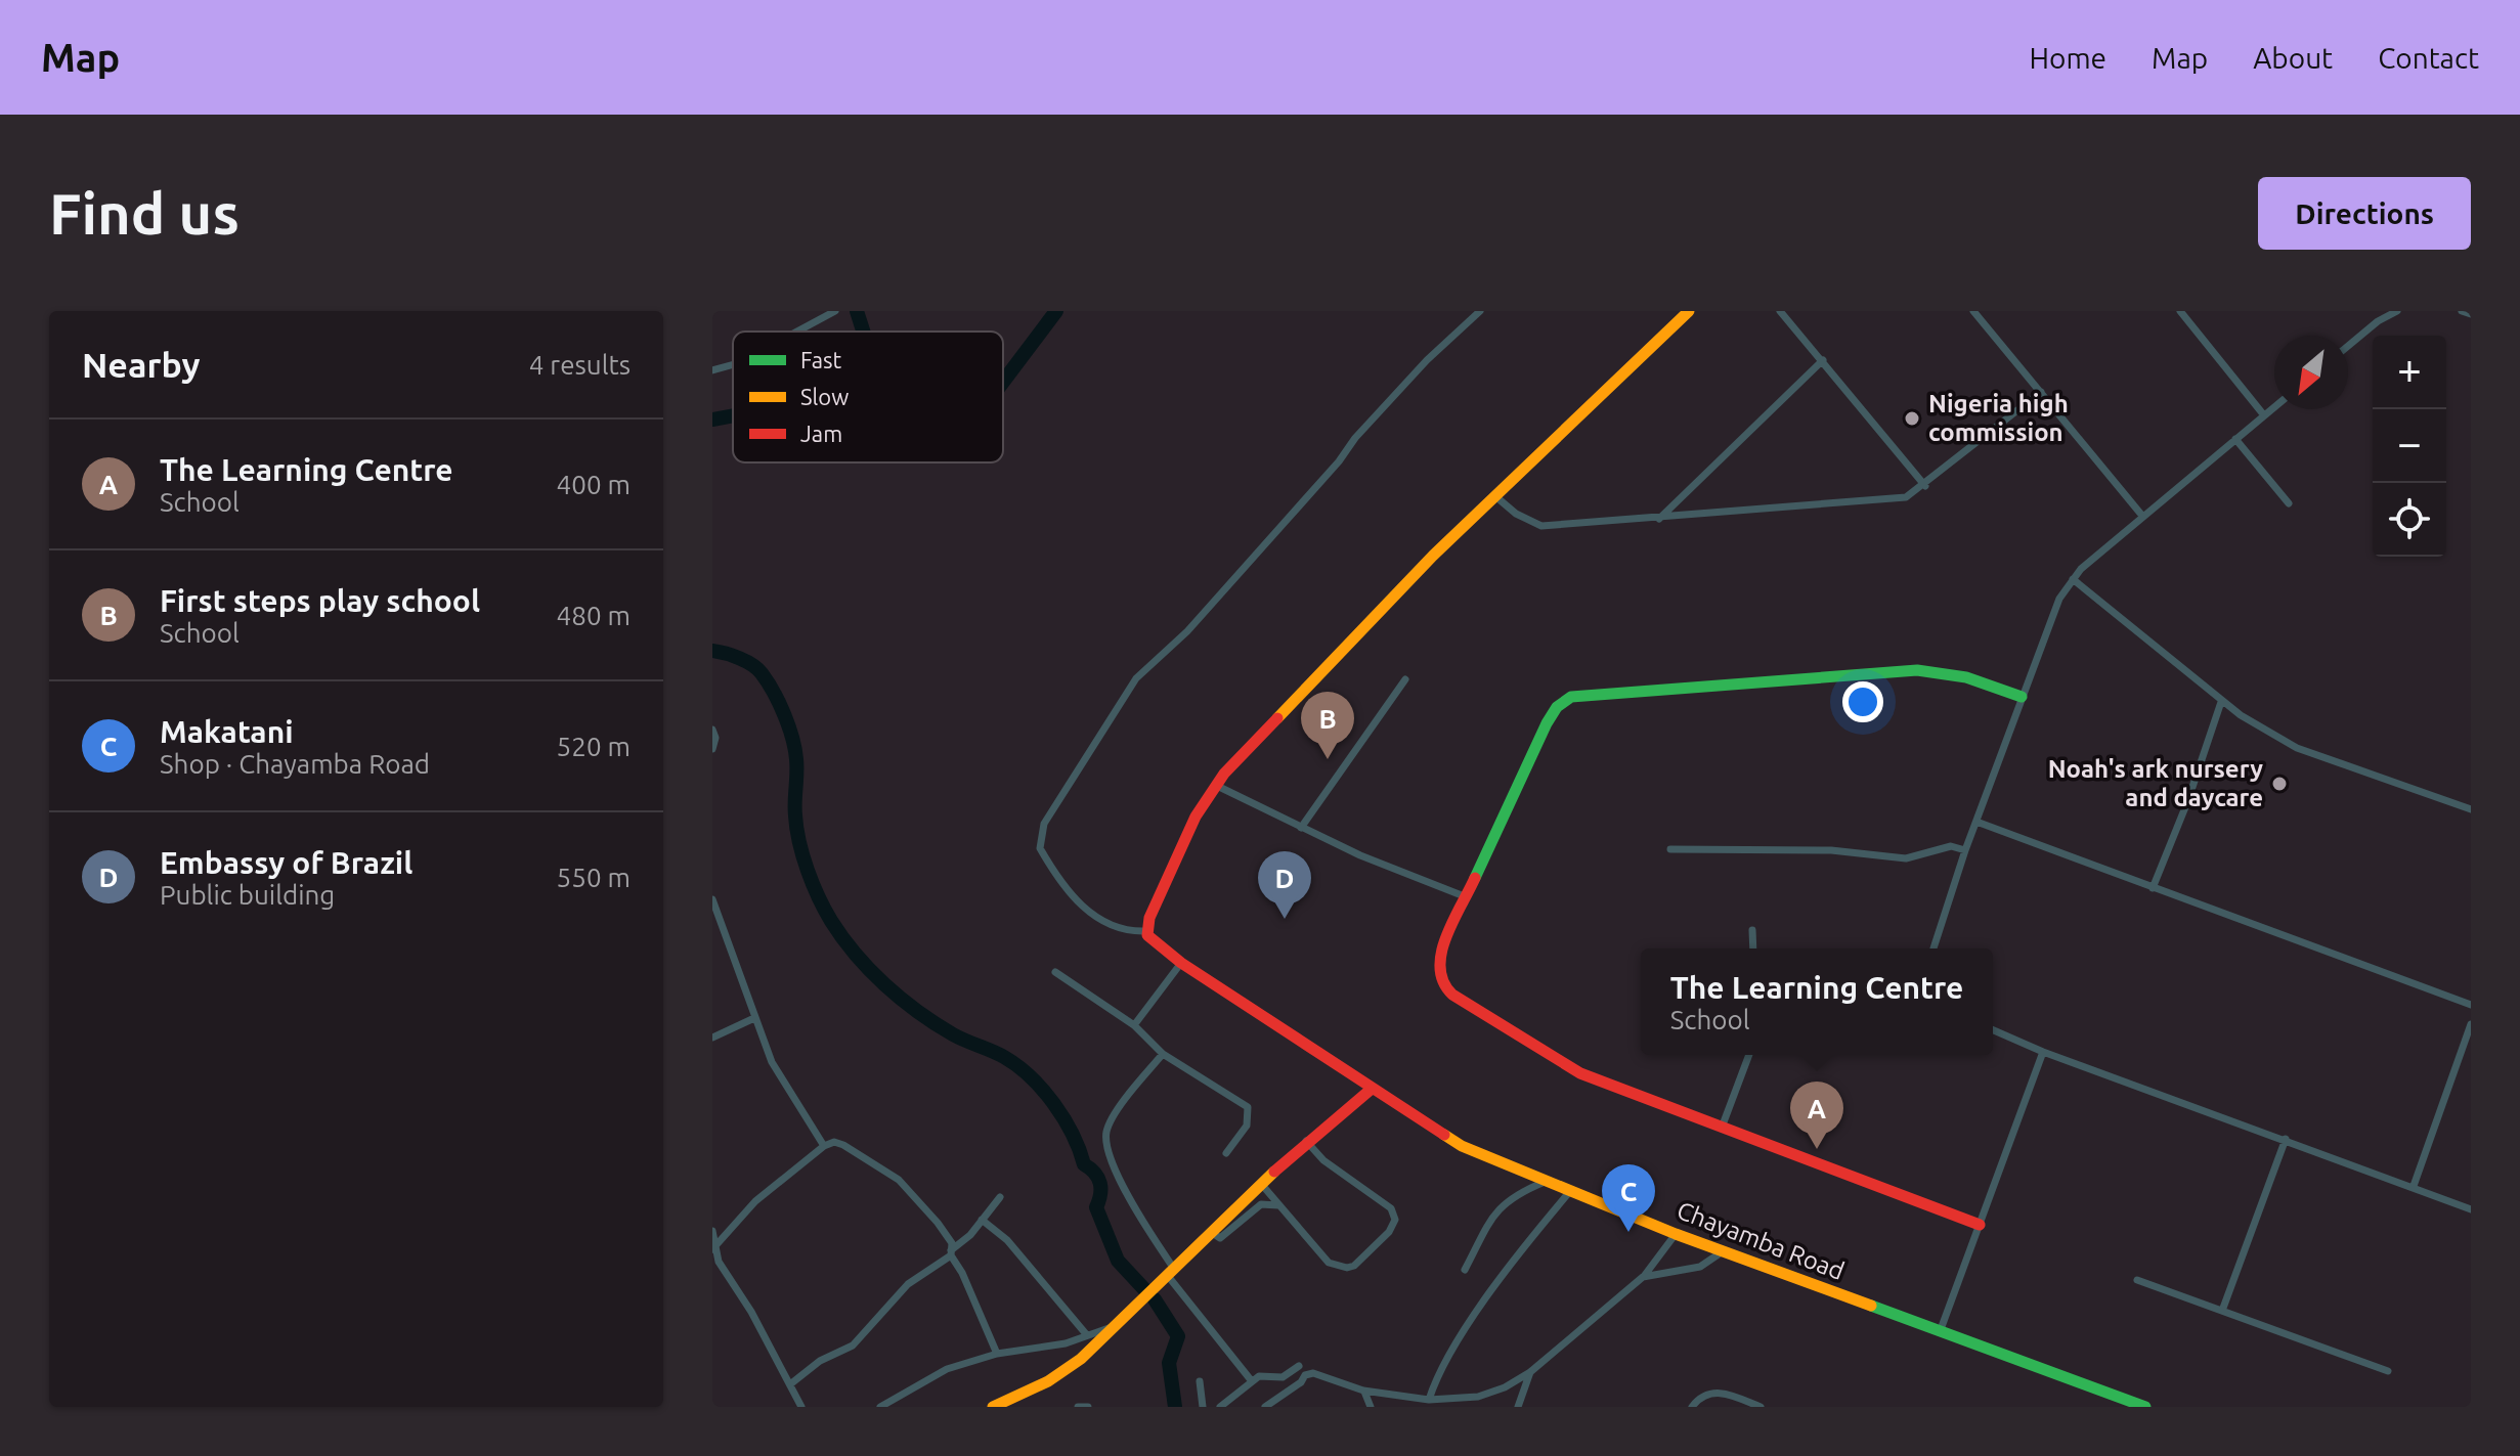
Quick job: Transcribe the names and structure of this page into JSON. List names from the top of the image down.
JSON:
{
  "streets": {
    "street": ["Chayamba Road"]
  },
  "places": ["Nigeria high commission", "Noah's ark nursery and daycare"],
  "legend": ["Fast", "Slow", "Jam"],
  "north": "bottom left",
  "page": {
    "header": "Map",
    "nav": [
      "Home",
      "Map",
      "About",
      "Contact"
    ],
    "buttons": "Directions",
    "title": "Find us",
    "heading": ["Nearby", "4 results"],
    "map_buttons": ["+", "−"],
    "list": [
      {
        "mark": "A",
        "name": "The Learning Centre",
        "note": "School",
        "value": "400 m"
      },
      {
        "mark": "B",
        "name": "First steps play school",
        "note": "School",
        "value": "480 m"
      },
      {
        "mark": "C",
        "name": "Makatani",
        "note": "Shop · Chayamba Road",
        "value": "520 m"
      },
      {
        "mark": "D",
        "name": "Embassy of Brazil",
        "note": "Public building",
        "value": "550 m"
      }
    ],
    "pins": [
      "B",
      "D",
      "A",
      "C"
    ],
    "popup": ["The Learning Centre", "School"]
  }
}
